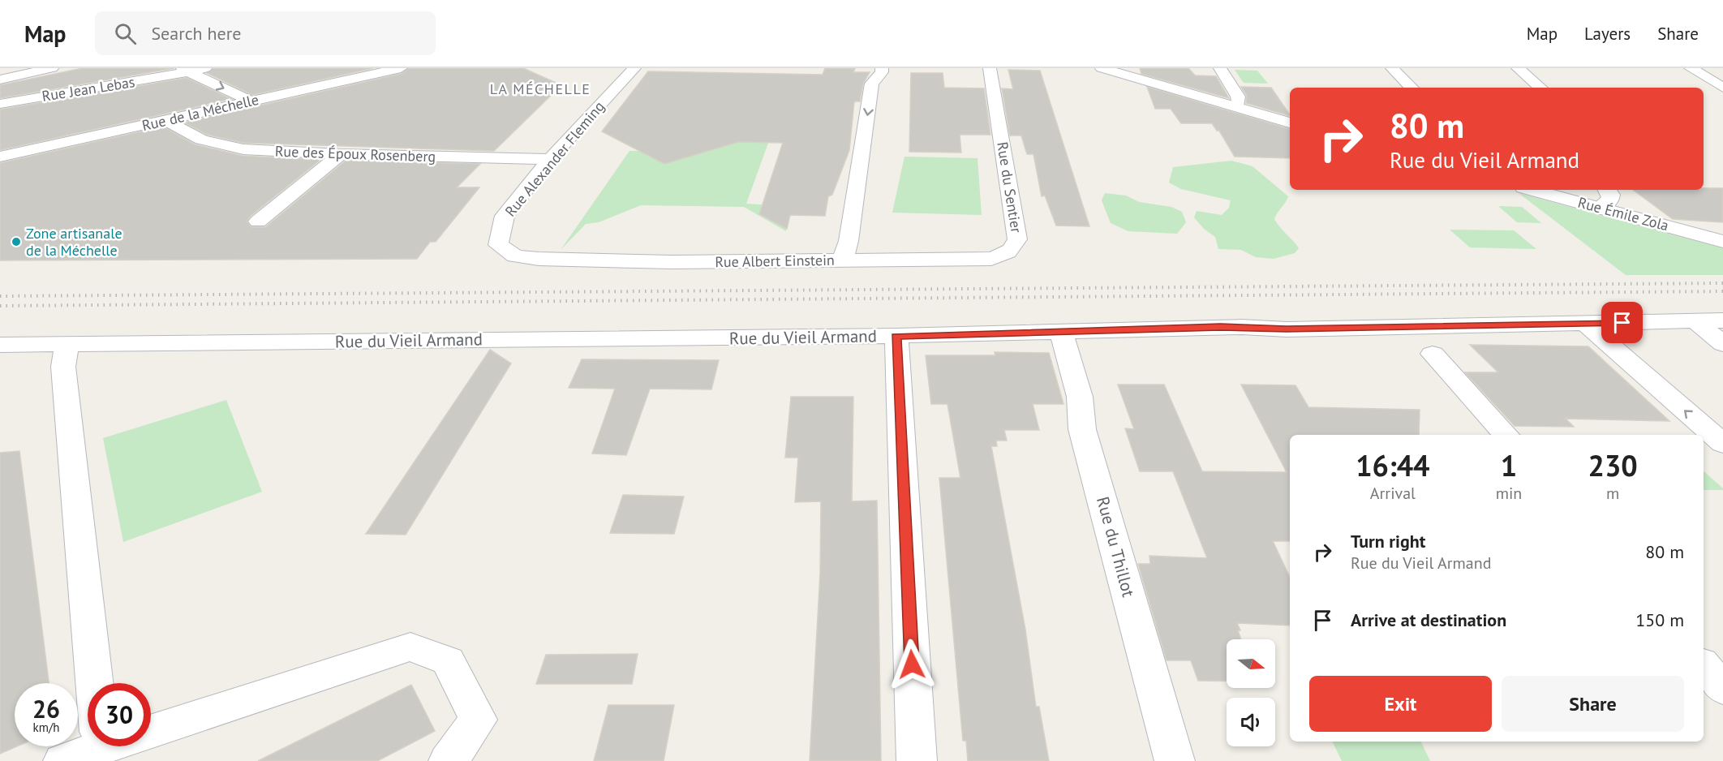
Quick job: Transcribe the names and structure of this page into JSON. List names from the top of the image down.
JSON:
{
  "streets": {
    "street": [
      "Rue Jean Lebas",
      "Rue de la Méchelle",
      "Rue des Époux Rosenberg",
      "Rue Alexander Fleming",
      "Rue du Sentier",
      "Rue Émile Zola",
      "Rue Albert Einstein",
      "Rue du Vieil Armand",
      "Rue du Thillot"
    ]
  },
  "crossings": [
    ["Rue de la Méchelle", "Rue des Époux Rosenberg"],
    ["Rue des Époux Rosenberg", "Rue Alexander Fleming"],
    ["Rue Alexander Fleming", "Rue Albert Einstein"],
    ["Rue du Sentier", "Rue Albert Einstein"],
    ["Rue du Vieil Armand", "Rue du Thillot"]
  ],
  "one_way": ["Rue Albert Einstein"],
  "districts": ["LA MÉCHELLE"],
  "places": ["Zone artisanale de la Méchelle"],
  "north": "right",
  "page": {
    "header": "Map",
    "search": "Search here",
    "nav": ["Map", "Layers", "Share"],
    "turn": ["80 m", "Rue du Vieil Armand"],
    "eta": [
      "16:44",
      "Arrival",
      "1",
      "min",
      "230",
      "m"
    ],
    "list": [
      {
        "name": "Turn right",
        "note": "Rue du Vieil Armand",
        "value": "80 m"
      },
      {
        "name": "Arrive at destination",
        "value": "150 m"
      }
    ],
    "buttons": ["Exit", "Share"],
    "speed": "26 km/h",
    "limit": "30"
  }
}
